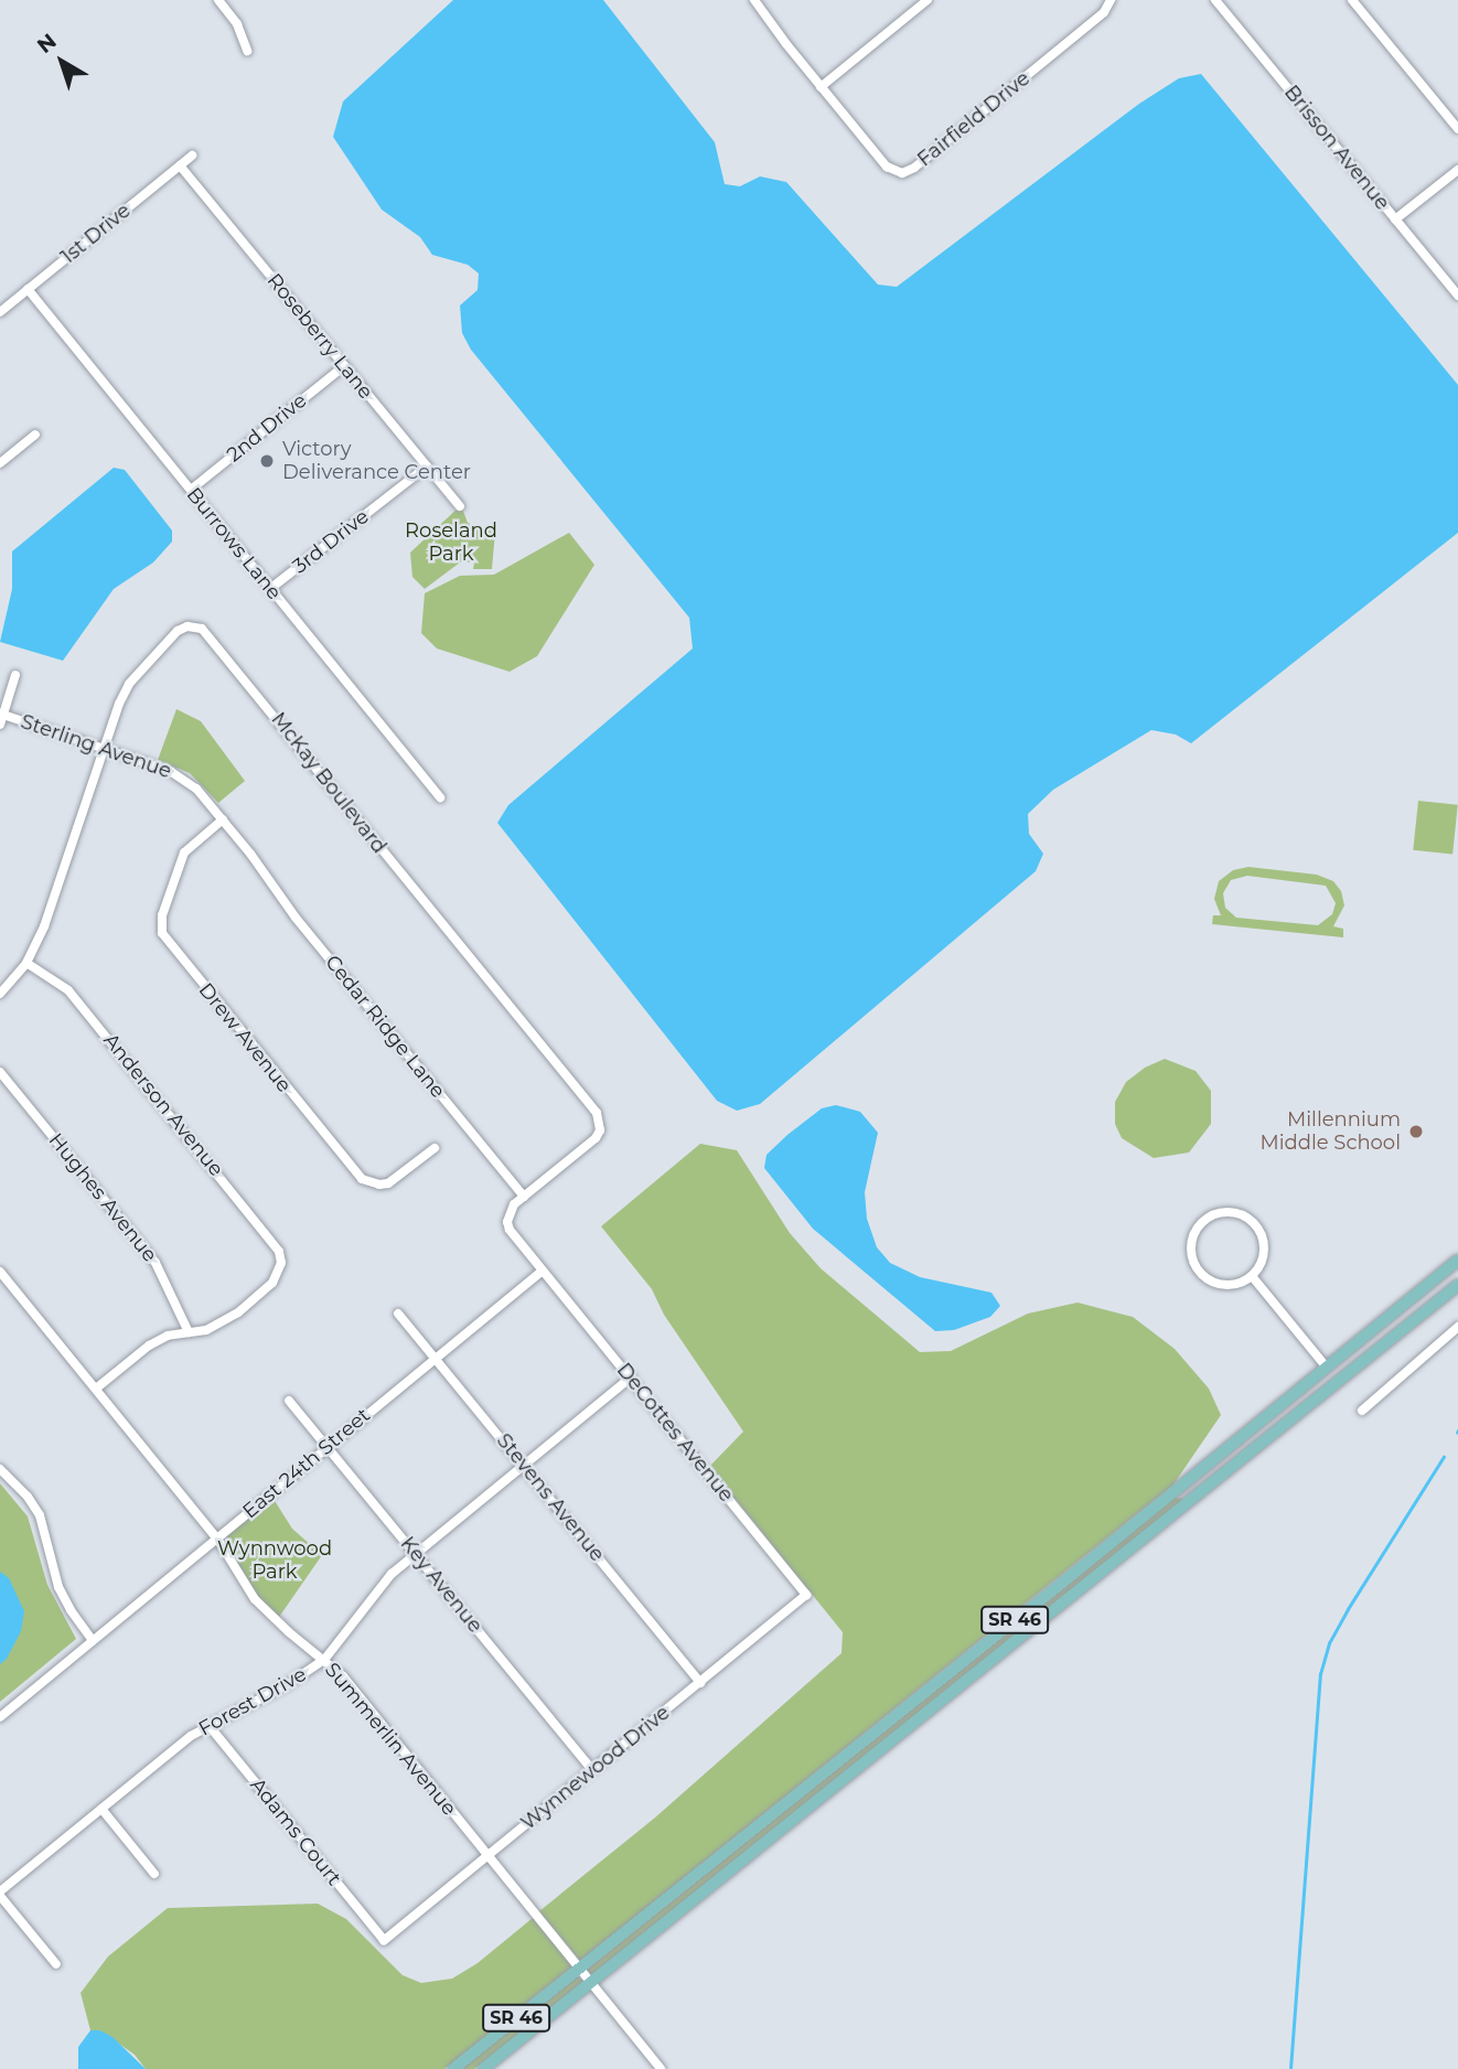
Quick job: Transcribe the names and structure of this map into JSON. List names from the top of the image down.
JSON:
{
  "streets": {
    "main road": ["SR 46"],
    "street": [
      "Fairfield Drive",
      "Brisson Avenue",
      "1st Drive",
      "Roseberry Lane",
      "2nd Drive",
      "3rd Drive",
      "Burrows Lane",
      "Sterling Avenue",
      "McKay Boulevard",
      "Cedar Ridge Lane",
      "Drew Avenue",
      "Anderson Avenue",
      "Hughes Avenue",
      "DeCottes Avenue",
      "East 24th Street",
      "Stevens Avenue",
      "Key Avenue",
      "Forest Drive",
      "Summerlin Avenue",
      "Wynnewood Drive",
      "Adams Court"
    ]
  },
  "crossings": [
    ["1st Drive", "Roseberry Lane"],
    ["1st Drive", "Burrows Lane"],
    ["Roseberry Lane", "2nd Drive"],
    ["Roseberry Lane", "3rd Drive"],
    ["2nd Drive", "Burrows Lane"],
    ["3rd Drive", "Burrows Lane"],
    ["Sterling Avenue", "McKay Boulevard"],
    ["Sterling Avenue", "Cedar Ridge Lane"],
    ["Sterling Avenue", "Drew Avenue"],
    ["McKay Boulevard", "Cedar Ridge Lane"],
    ["McKay Boulevard", "Anderson Avenue"],
    ["McKay Boulevard", "DeCottes Avenue"],
    ["McKay Boulevard", "East 24th Street"],
    ["Anderson Avenue", "Hughes Avenue"],
    ["DeCottes Avenue", "East 24th Street"],
    ["DeCottes Avenue", "Forest Drive"],
    ["DeCottes Avenue", "Wynnewood Drive"],
    ["East 24th Street", "Stevens Avenue"],
    ["East 24th Street", "Key Avenue"],
    ["East 24th Street", "Summerlin Avenue"],
    ["Stevens Avenue", "Forest Drive"],
    ["Stevens Avenue", "Wynnewood Drive"],
    ["Key Avenue", "Forest Drive"],
    ["Key Avenue", "Wynnewood Drive"],
    ["SR 46", "Summerlin Avenue"],
    ["Forest Drive", "Summerlin Avenue"],
    ["Forest Drive", "Adams Court"],
    ["Summerlin Avenue", "Wynnewood Drive"],
    ["Wynnewood Drive", "Adams Court"]
  ],
  "parks": ["Roseland Park", "Wynnwood Park"],
  "places": ["Victory Deliverance Center", "Millennium Middle School"],
  "north": "top left"
}
